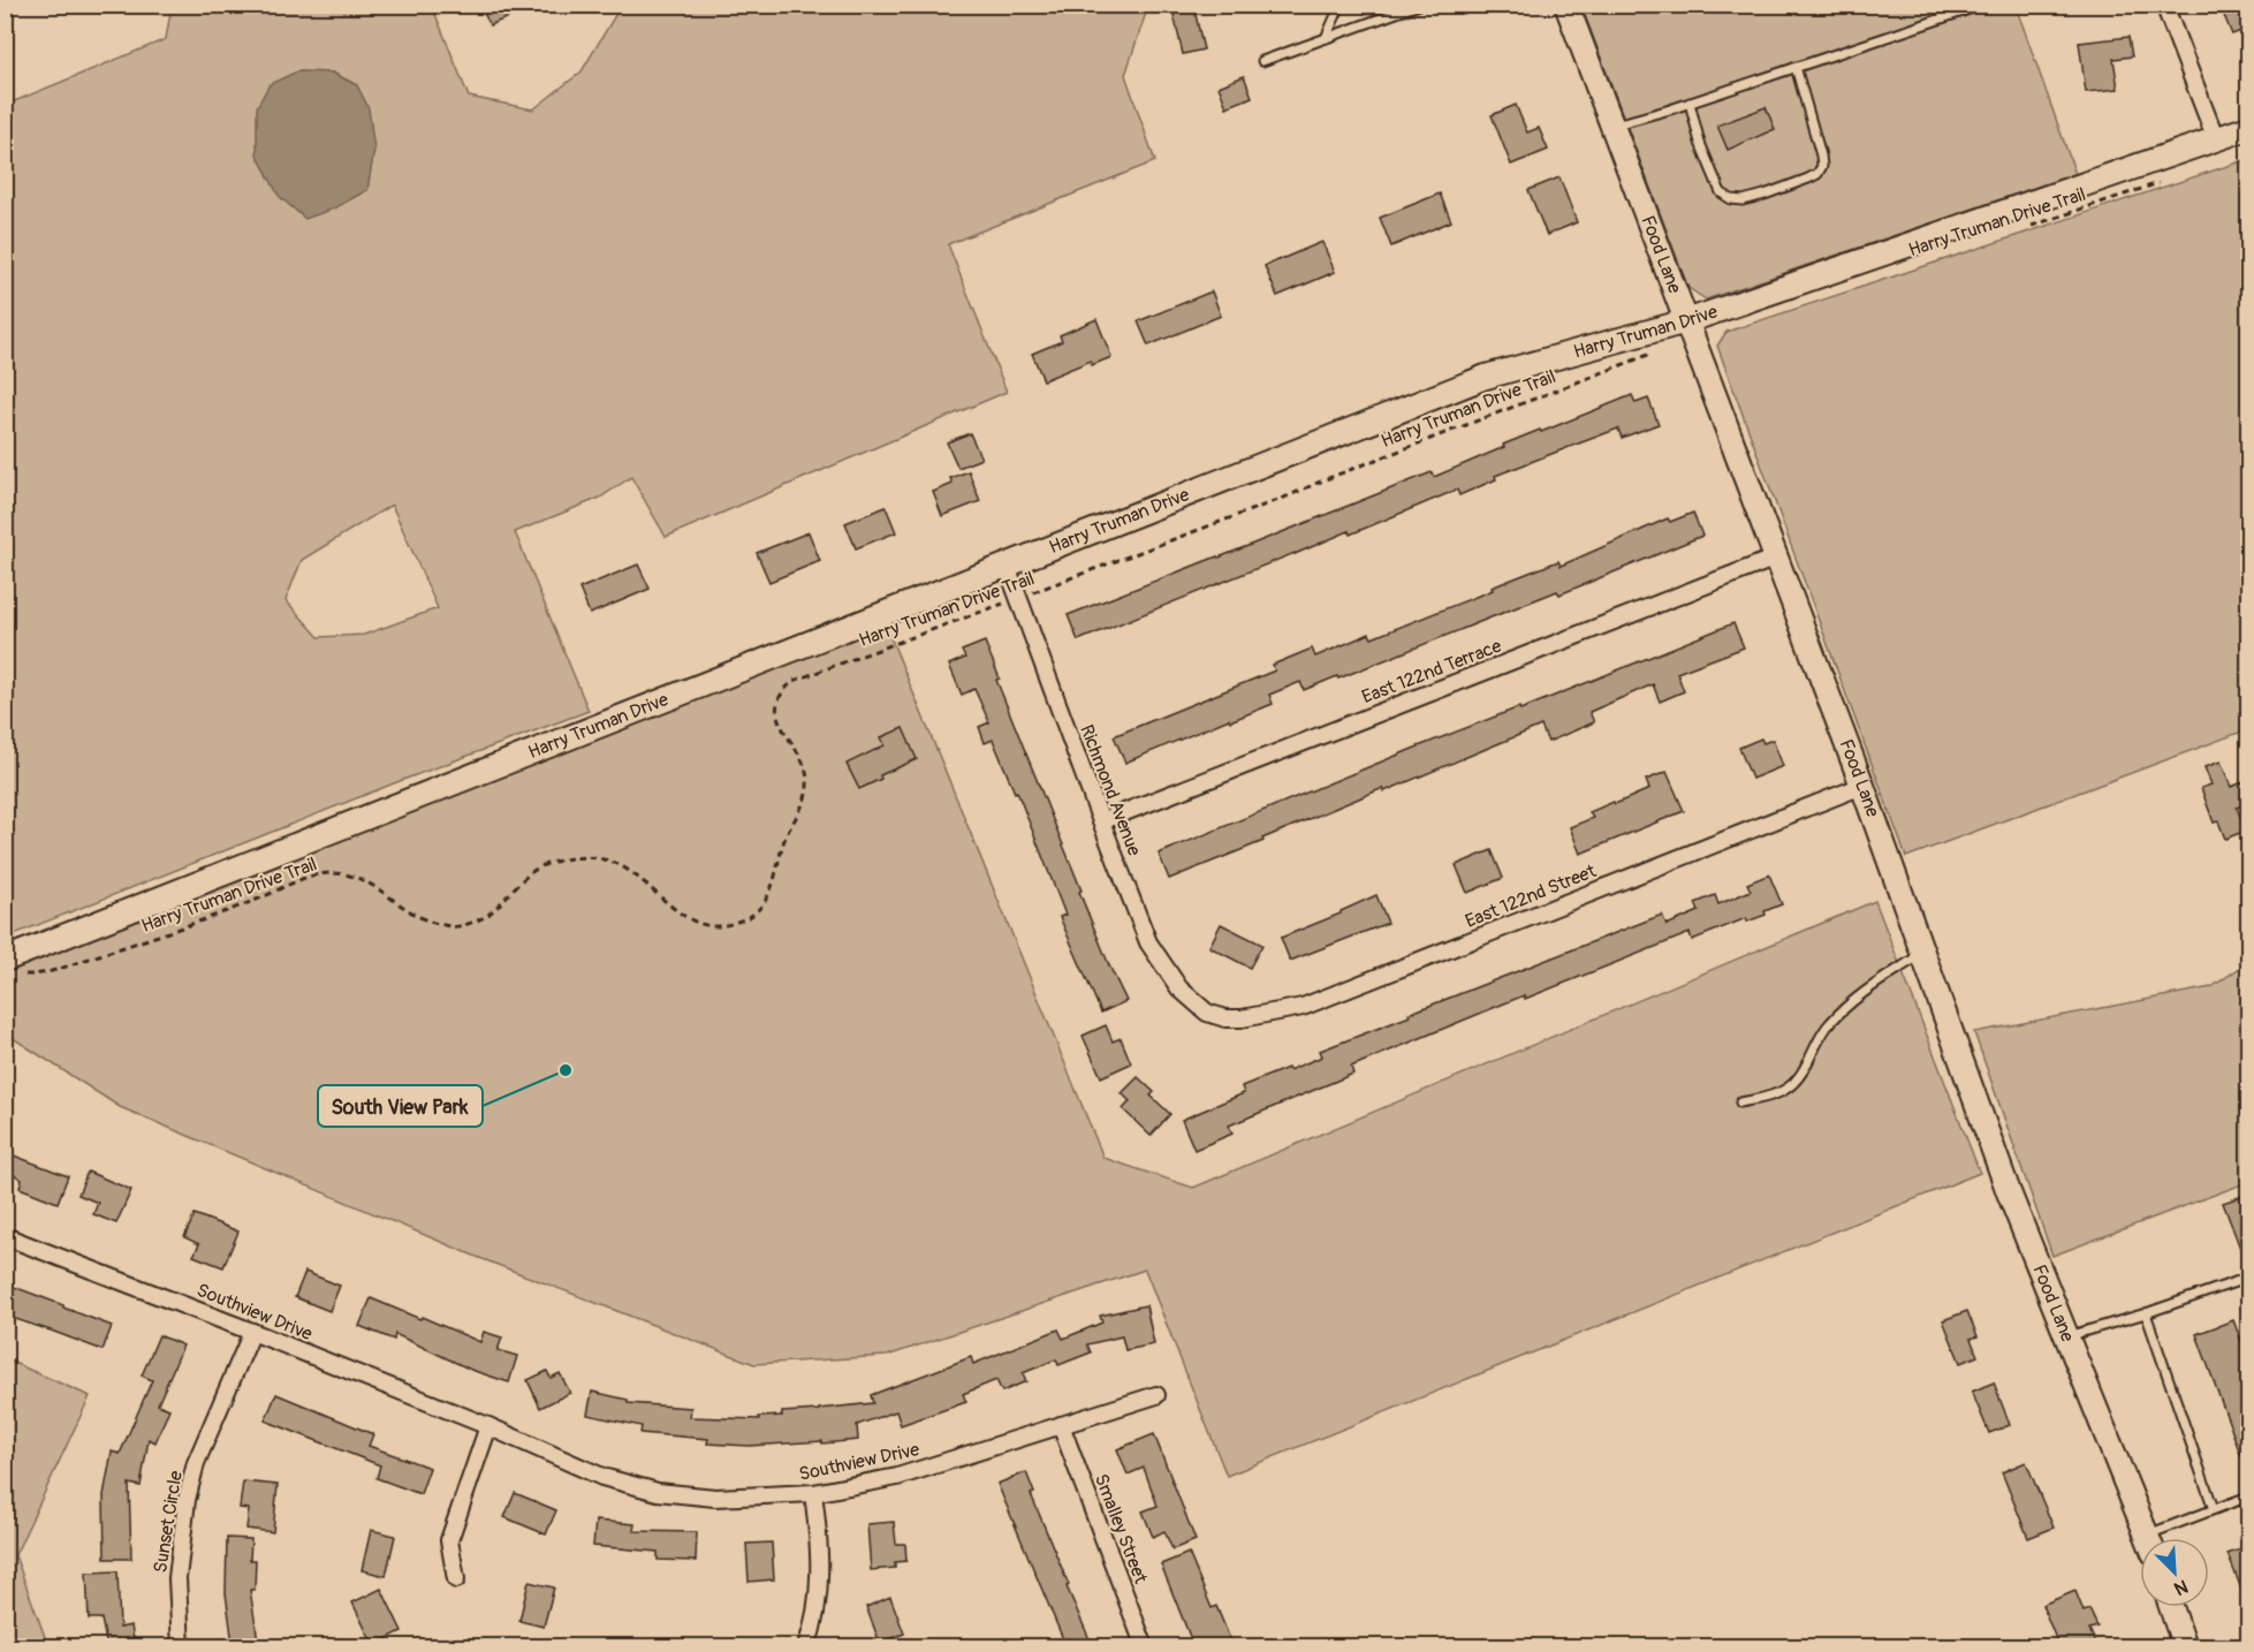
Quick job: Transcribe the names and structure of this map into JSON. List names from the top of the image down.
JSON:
{
  "streets": {
    "main road": ["Food Lane", "Harry Truman Drive"],
    "street": [
      "East 122nd Terrace",
      "Richmond Avenue",
      "East 122nd Street",
      "Southview Drive",
      "Sunset Circle",
      "Smalley Street"
    ],
    "path": ["Harry Truman Drive Trail"]
  },
  "crossings": [
    ["Harry Truman Drive Trail", "Harry Truman Drive"],
    ["Harry Truman Drive Trail", "Richmond Avenue"],
    ["Food Lane", "Harry Truman Drive"],
    ["Food Lane", "East 122nd Terrace"],
    ["Food Lane", "East 122nd Street"],
    ["Harry Truman Drive", "Richmond Avenue"],
    ["East 122nd Terrace", "Richmond Avenue"],
    ["Richmond Avenue", "East 122nd Street"],
    ["Southview Drive", "Sunset Circle"],
    ["Southview Drive", "Smalley Street"]
  ],
  "places": ["South View Park"],
  "north": "bottom right"
}
